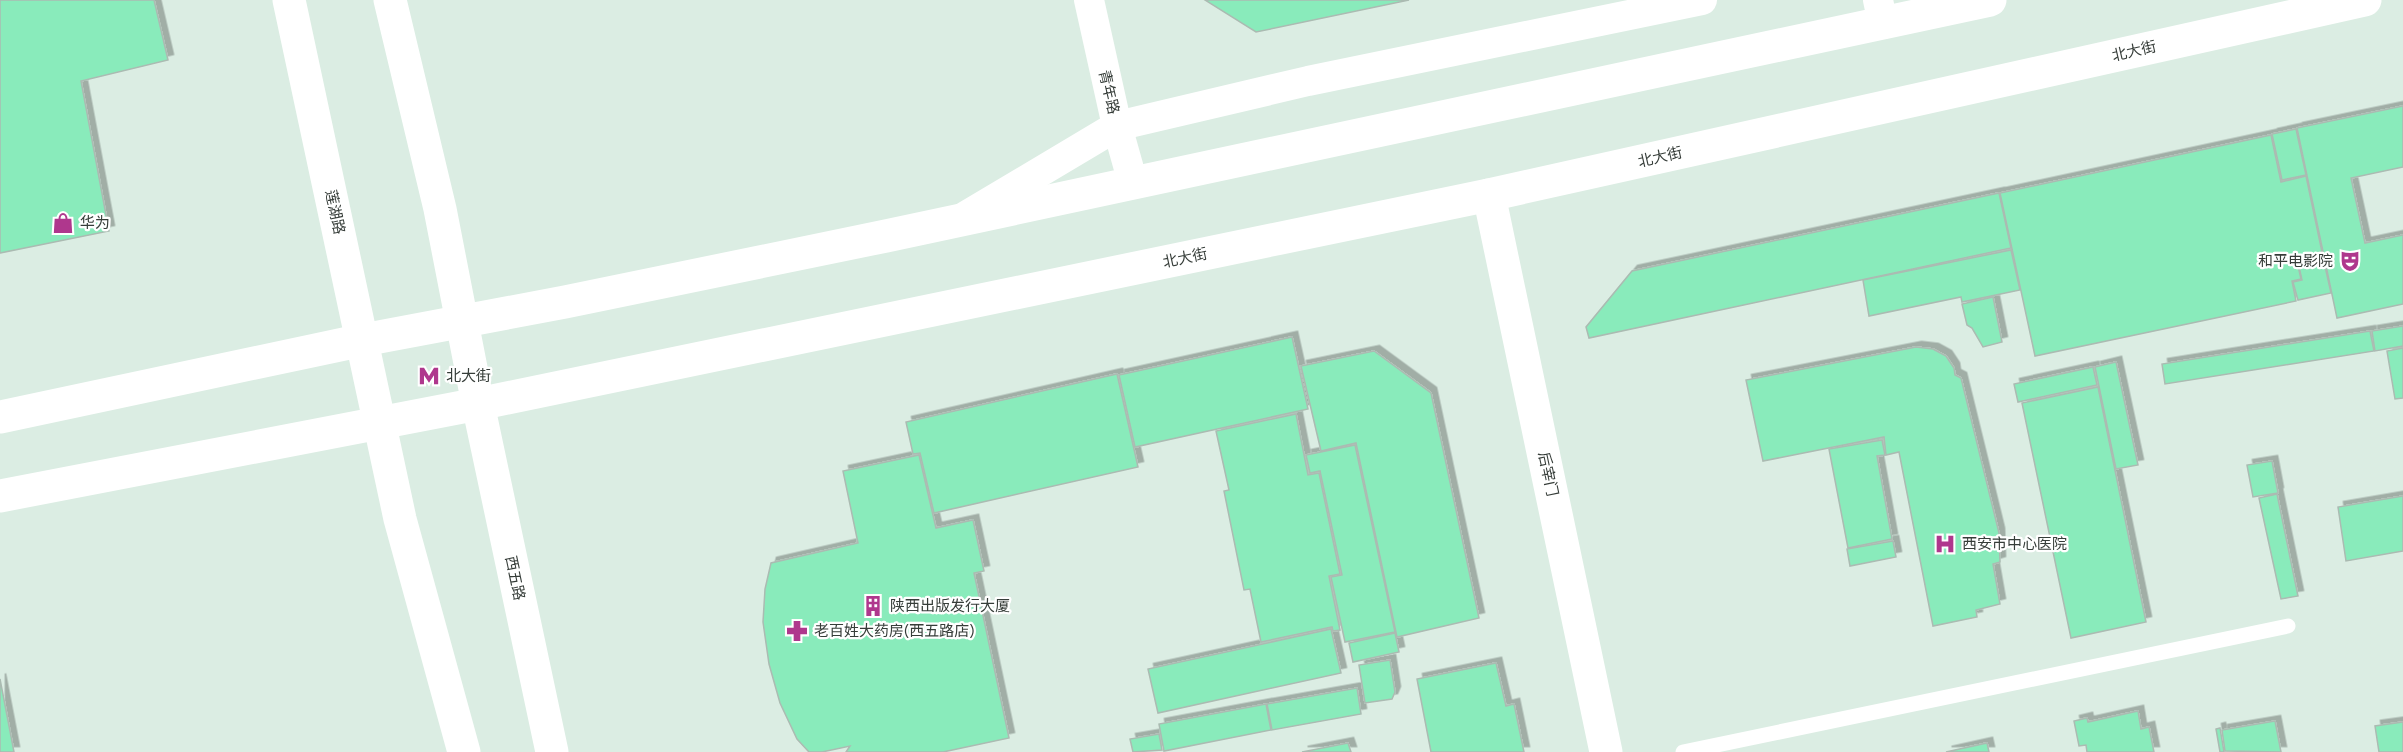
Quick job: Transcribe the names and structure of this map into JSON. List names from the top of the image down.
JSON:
{
  "streets": {
    "main road": [
      "北大街",
      "莲湖路",
      "后宰门",
      "西五路"
    ],
    "street": ["青年路"]
  },
  "crossings": [
    ["北大街", "莲湖路"],
    ["北大街", "后宰门"],
    ["北大街", "西五路"]
  ],
  "places": {
    "shop": ["华为"],
    "theatre": ["和平电影院"],
    "metro station": ["北大街"],
    "hospital": ["西安市中心医院"],
    "building": ["陕西出版发行大厦"],
    "pharmacy": ["老百姓大药房(西五路店)"]
  }
}
